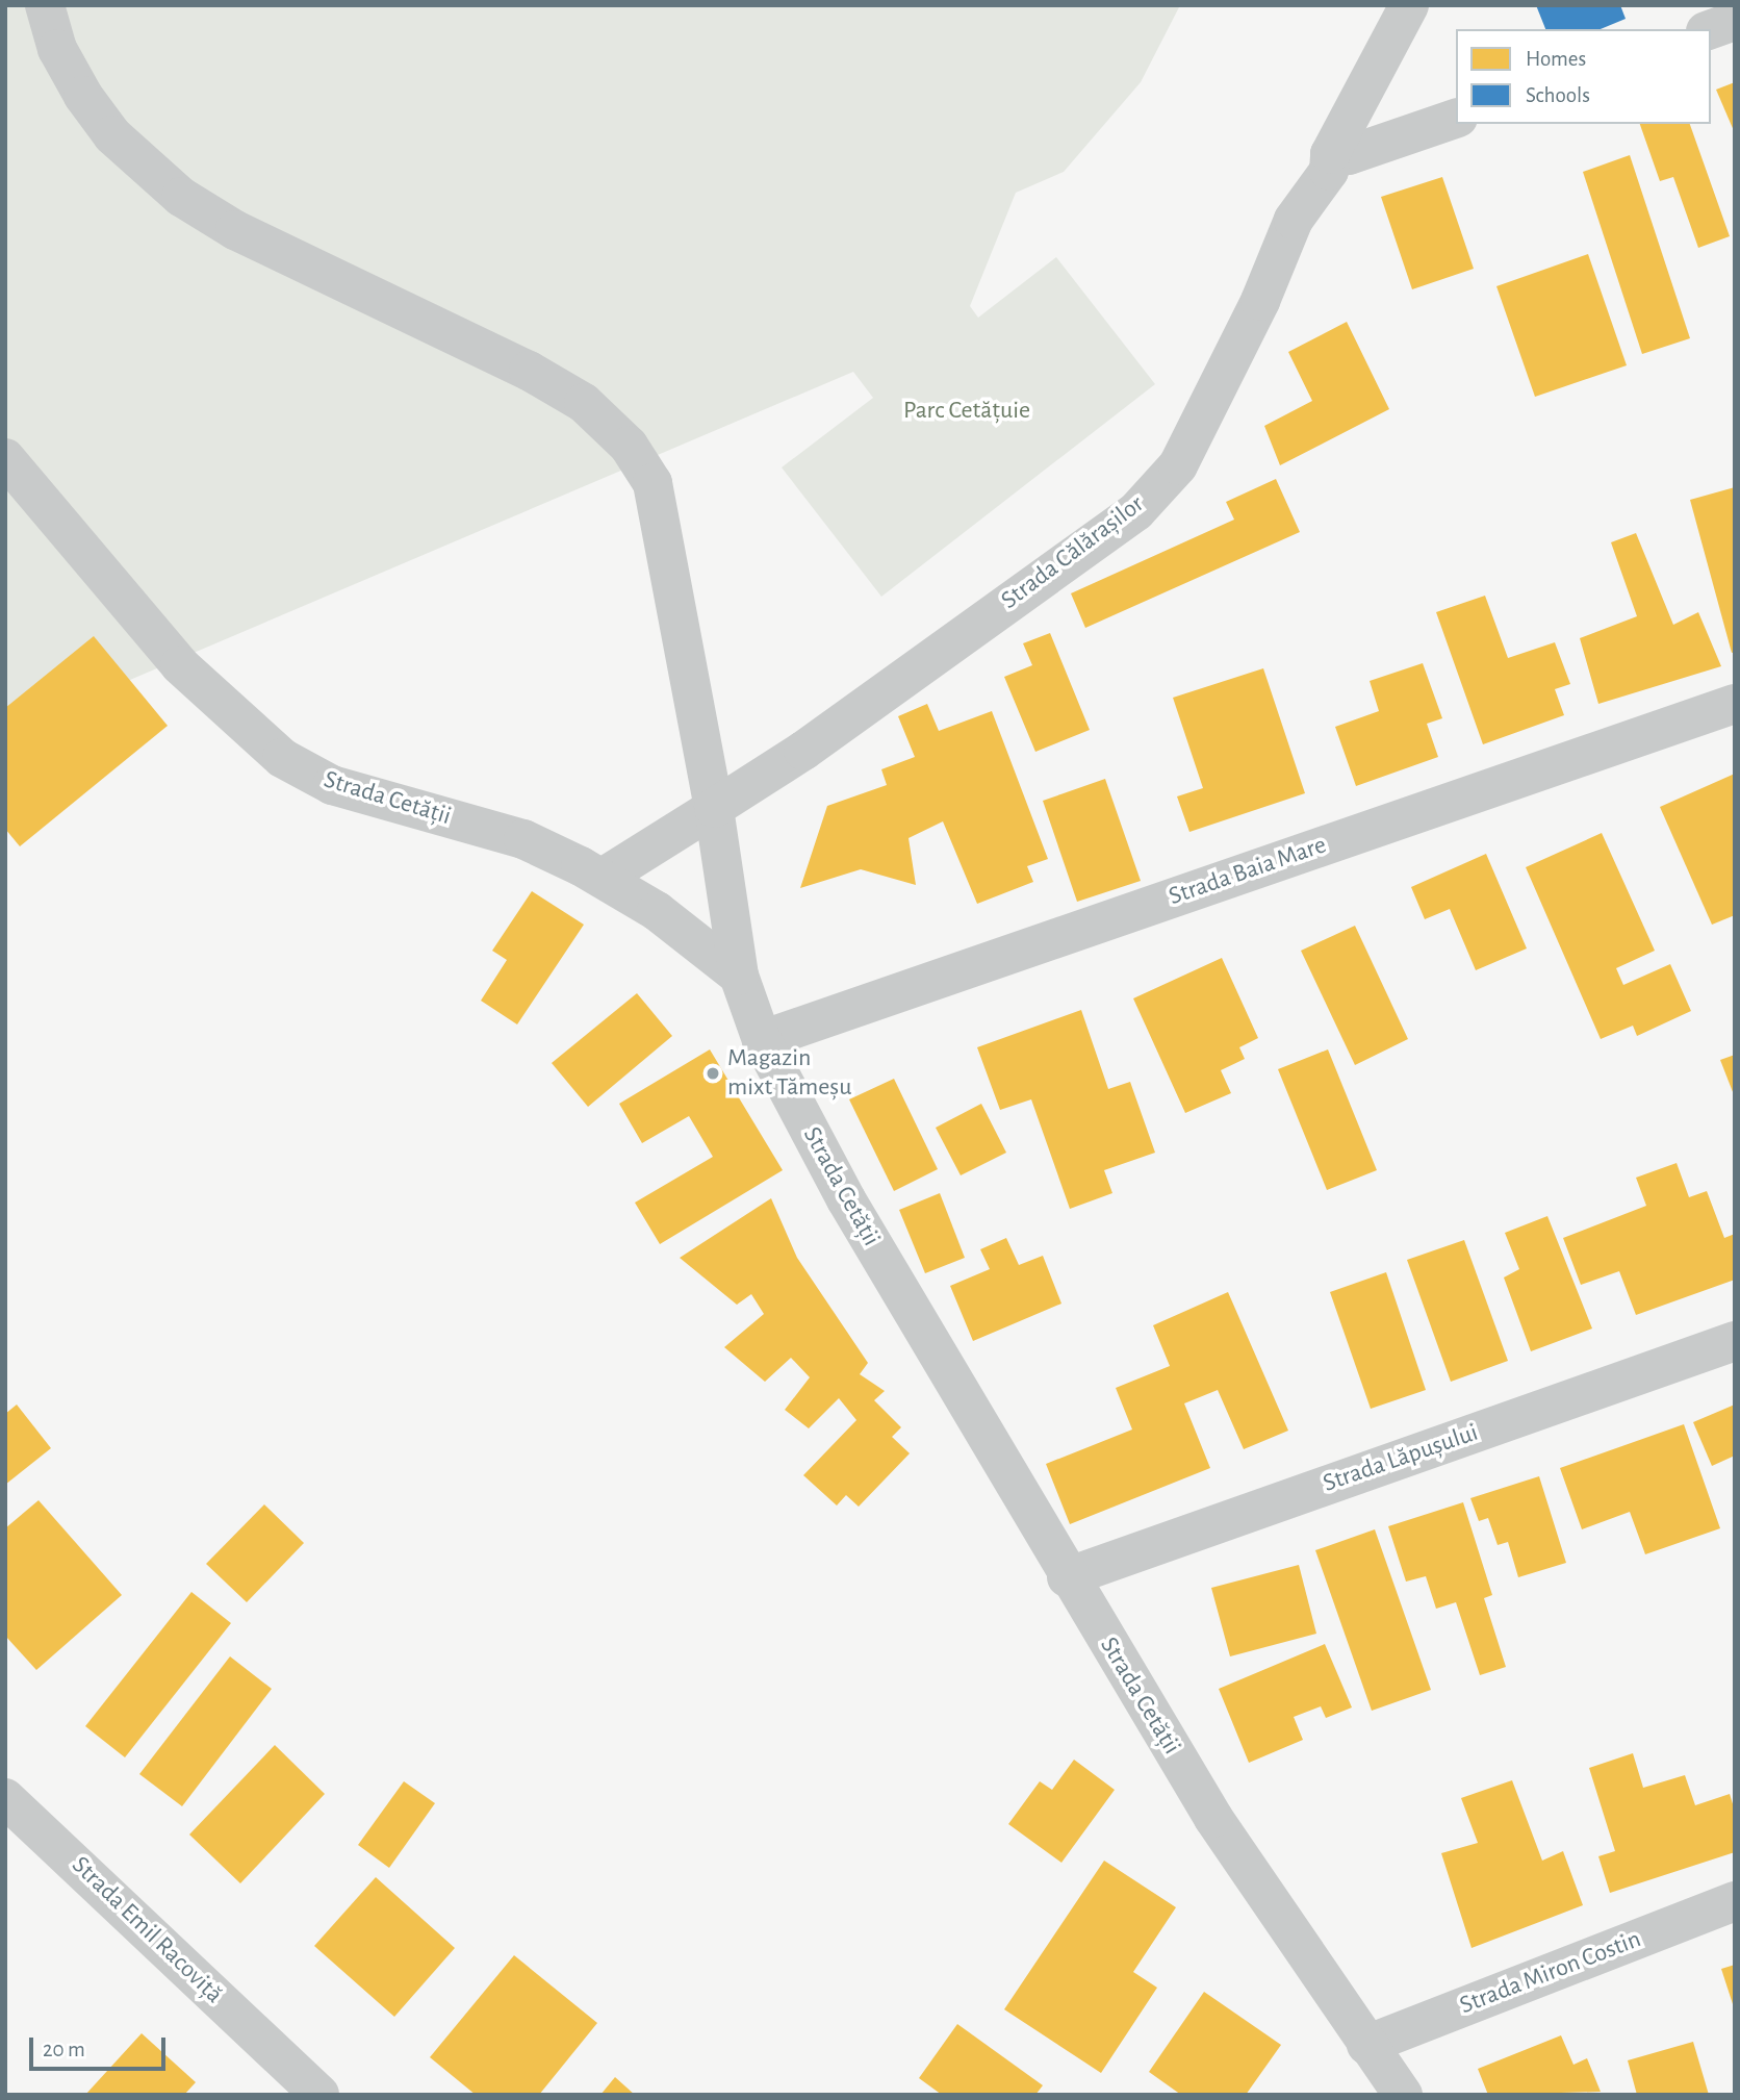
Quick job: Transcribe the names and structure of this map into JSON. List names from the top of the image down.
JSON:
{
  "streets": {
    "street": [
      "Strada Călărașilor",
      "Strada Cetății",
      "Strada Baia Mare",
      "Strada Lăpușului",
      "Strada Emil Racoviță",
      "Strada Miron Costin"
    ]
  },
  "crossings": [
    ["Strada Călărașilor", "Strada Cetății"],
    ["Strada Cetății", "Strada Baia Mare"],
    ["Strada Cetății", "Strada Lăpușului"],
    ["Strada Cetății", "Strada Miron Costin"]
  ],
  "parks": ["Parc Cetățuie"],
  "places": ["Magazin mixt Tămeșu"],
  "legend": ["Homes", "Schools"],
  "scale_bar": "20 m"
}
